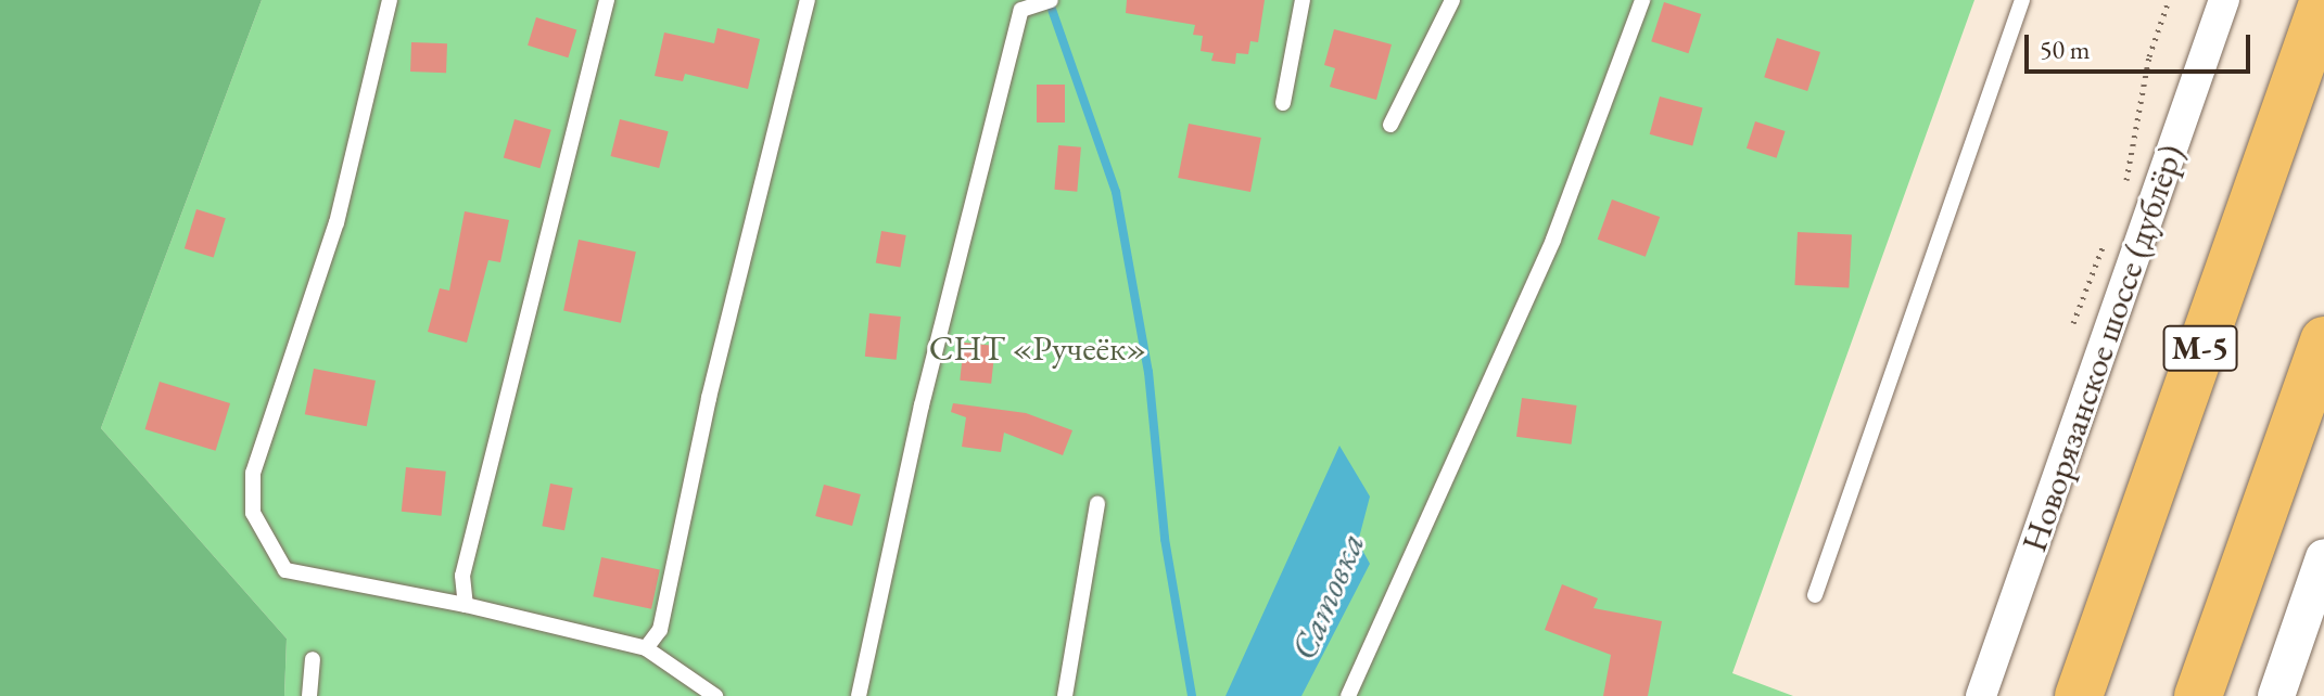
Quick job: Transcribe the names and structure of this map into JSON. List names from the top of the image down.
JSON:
{
  "streets": {
    "highway": ["М-5"],
    "street": ["Новорязанское шоссе (дублёр)"]
  },
  "water": ["Сатовка"],
  "parks": ["СНТ «Ручеёк»"],
  "scale_bar": "50 m"
}
